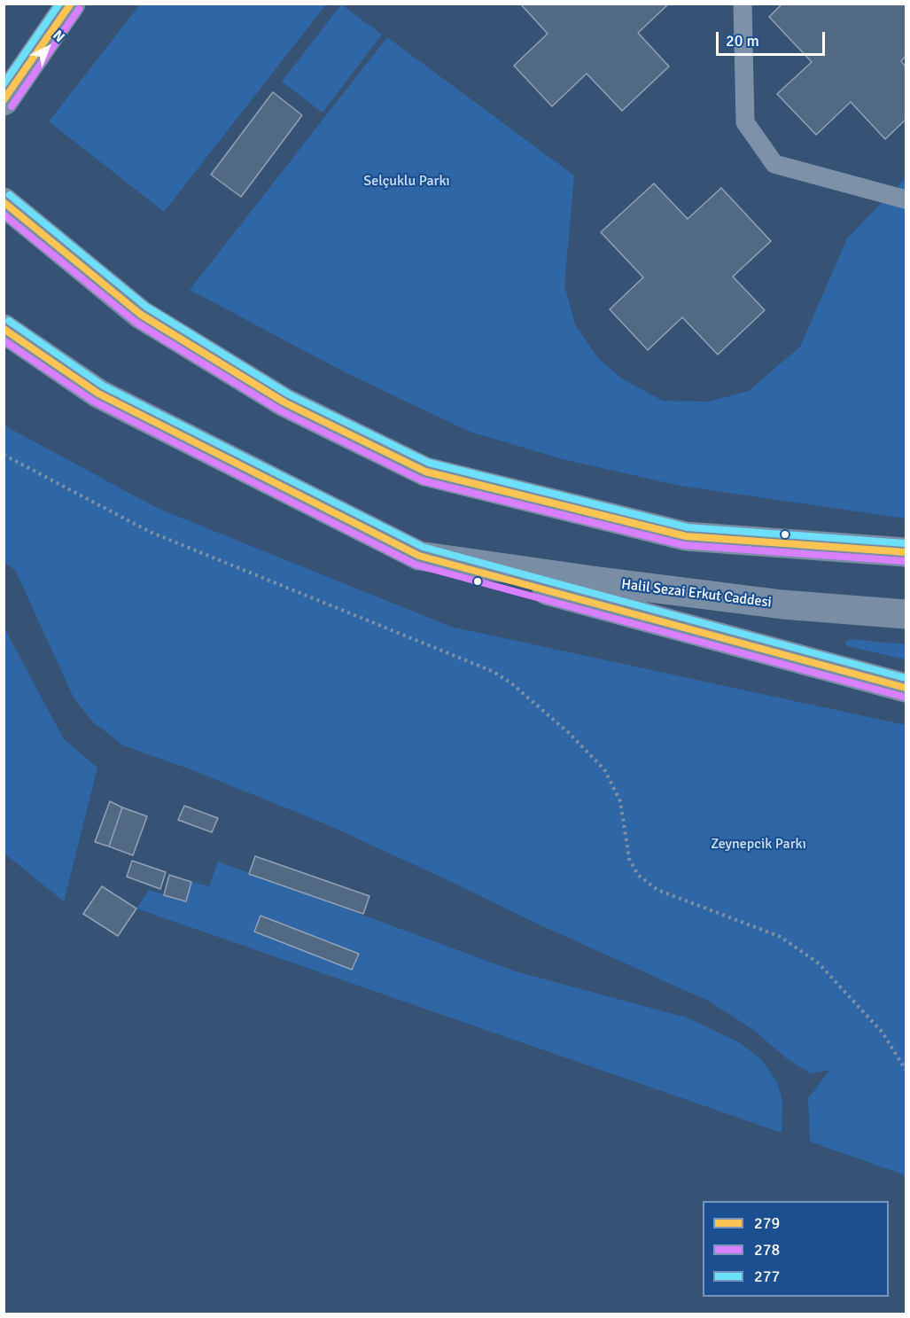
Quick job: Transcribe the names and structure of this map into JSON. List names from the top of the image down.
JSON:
{
  "streets": {
    "main road": ["Halil Sezai Erkut Caddesi"]
  },
  "parks": ["Selçuklu Parkı", "Zeynepcik Parkı"],
  "lines": ["transit line 279", "transit line 277", "transit line 278"],
  "legend": ["279", "278", "277"],
  "scale_bar": "20 m",
  "north": "top right"
}
